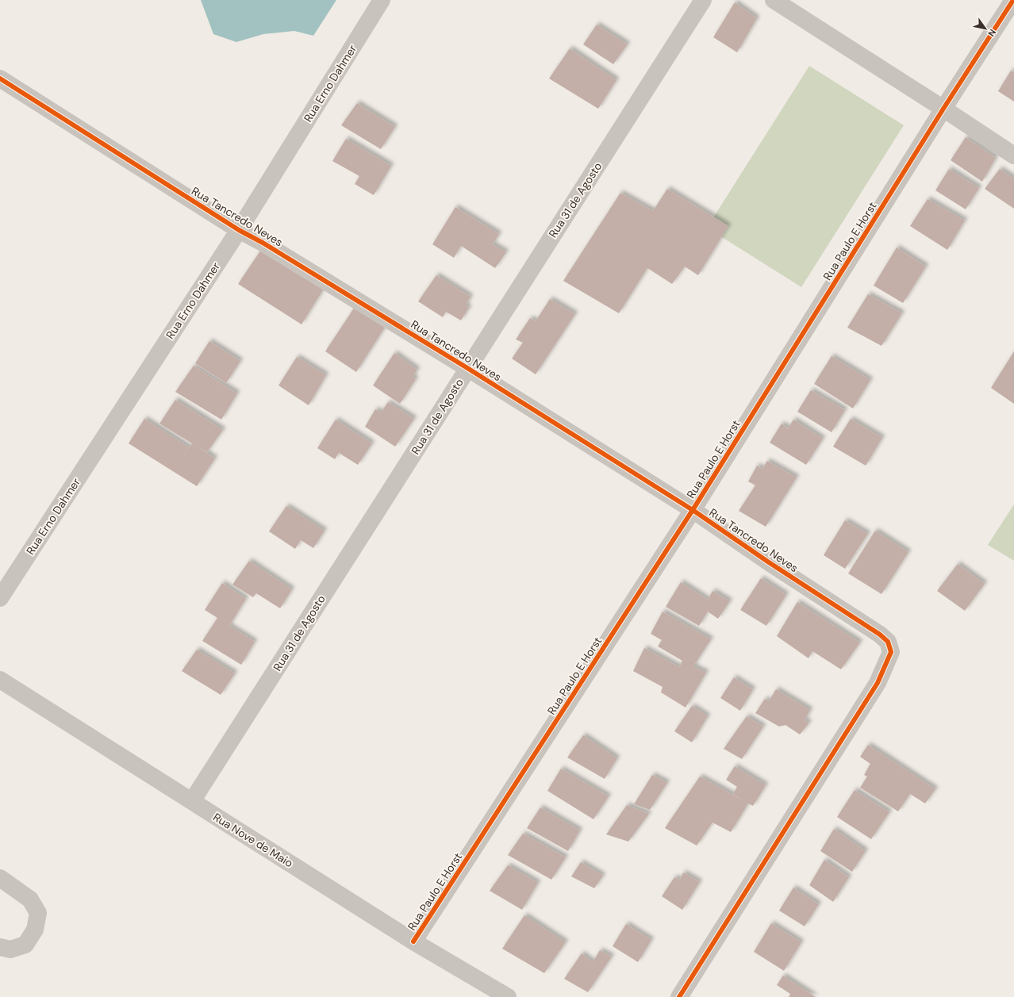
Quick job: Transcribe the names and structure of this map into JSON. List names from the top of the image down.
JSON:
{
  "streets": {
    "street": [
      "Rua Erno Dahmer",
      "Rua 31 de Agosto",
      "Rua Tancredo Neves",
      "Rua Paulo E Horst",
      "Rua Nove de Maio"
    ]
  },
  "crossings": [
    ["Rua Erno Dahmer", "Rua Tancredo Neves"],
    ["Rua 31 de Agosto", "Rua Tancredo Neves"],
    ["Rua 31 de Agosto", "Rua Nove de Maio"],
    ["Rua Tancredo Neves", "Rua Paulo E Horst"],
    ["Rua Paulo E Horst", "Rua Nove de Maio"]
  ],
  "north": "bottom right"
}
